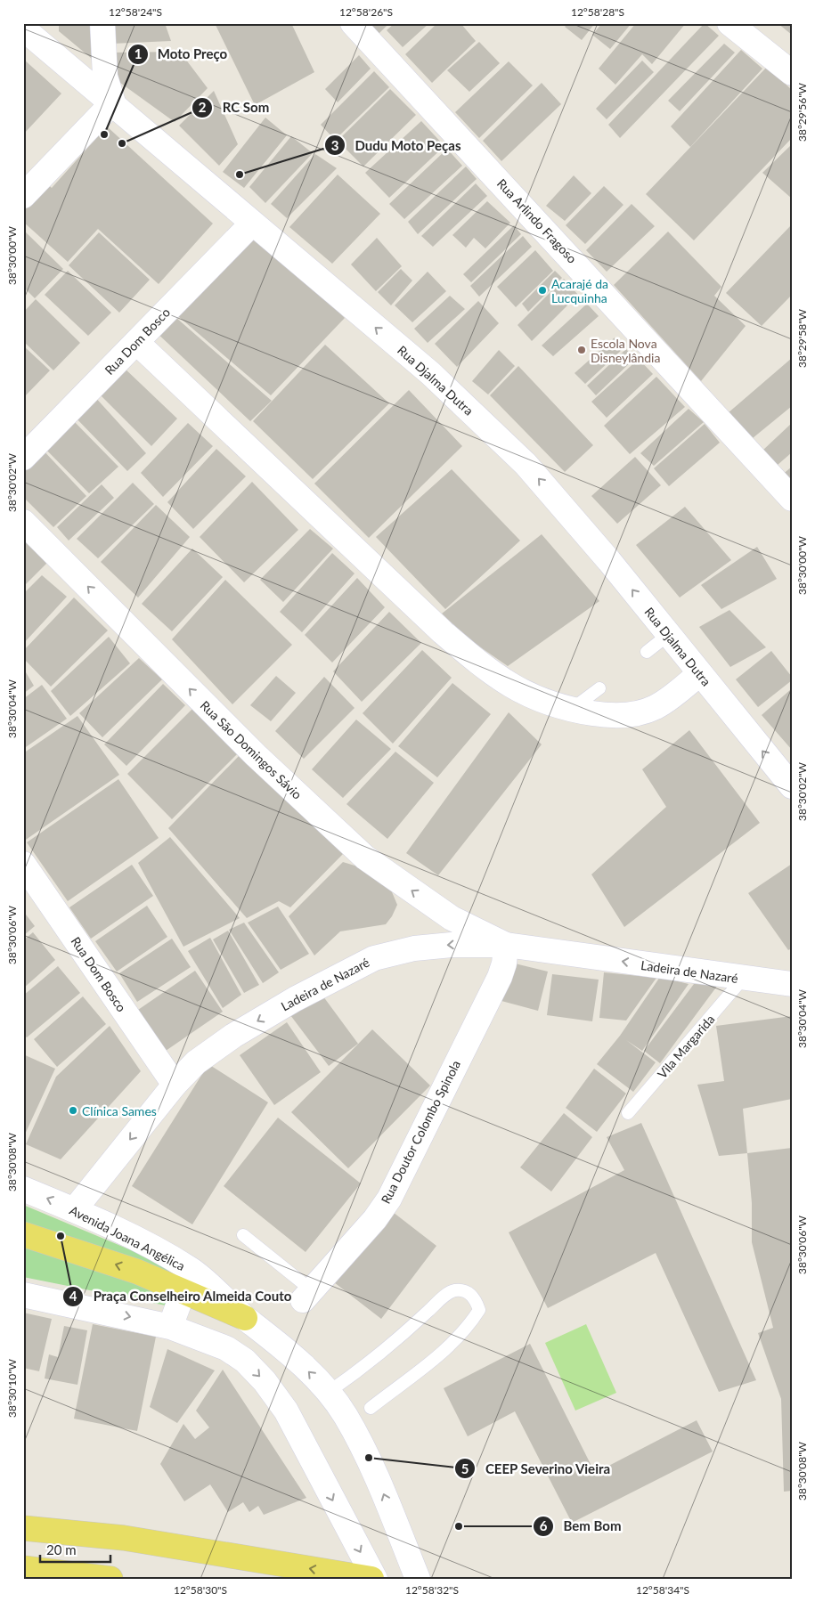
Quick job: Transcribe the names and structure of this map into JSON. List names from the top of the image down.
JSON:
{
  "streets": {
    "street": [
      "Rua Arlindo Fragoso",
      "Rua Dom Bosco",
      "Rua Djalma Dutra",
      "Rua São Domingos Sávio",
      "Ladeira de Nazaré",
      "Rua Doutor Colombo Spinola",
      "Avenida Joana Angélica"
    ],
    "lane": ["Vila Margarida"]
  },
  "crossings": [
    ["Rua Dom Bosco", "Rua Djalma Dutra"],
    ["Rua Dom Bosco", "Ladeira de Nazaré"],
    ["Rua São Domingos Sávio", "Ladeira de Nazaré"],
    ["Rua São Domingos Sávio", "Rua Doutor Colombo Spinola"],
    ["Ladeira de Nazaré", "Vila Margarida"],
    ["Ladeira de Nazaré", "Rua Doutor Colombo Spinola"],
    ["Ladeira de Nazaré", "Avenida Joana Angélica"]
  ],
  "one_way": ["Ladeira de Nazaré"],
  "places": [
    "Moto Preço",
    "RC Som",
    "Dudu Moto Peças",
    "Acarajé da Lucquinha",
    "Escola Nova Disneylândia",
    "Clínica Sames",
    "Praça Conselheiro Almeida Couto",
    "CEEP Severino Vieira",
    "Bem Bom"
  ],
  "scale_bar": "20 m",
  "coordinates": [
    "12°58'24\"S",
    "12°58'26\"S",
    "12°58'28\"S",
    "38°29'56\"W",
    "38°30'00\"W",
    "38°29'58\"W",
    "38°30'02\"W",
    "38°30'04\"W",
    "38°30'06\"W",
    "38°30'08\"W",
    "38°30'10\"W",
    "12°58'30\"S",
    "12°58'32\"S",
    "12°58'34\"S"
  ]
}
